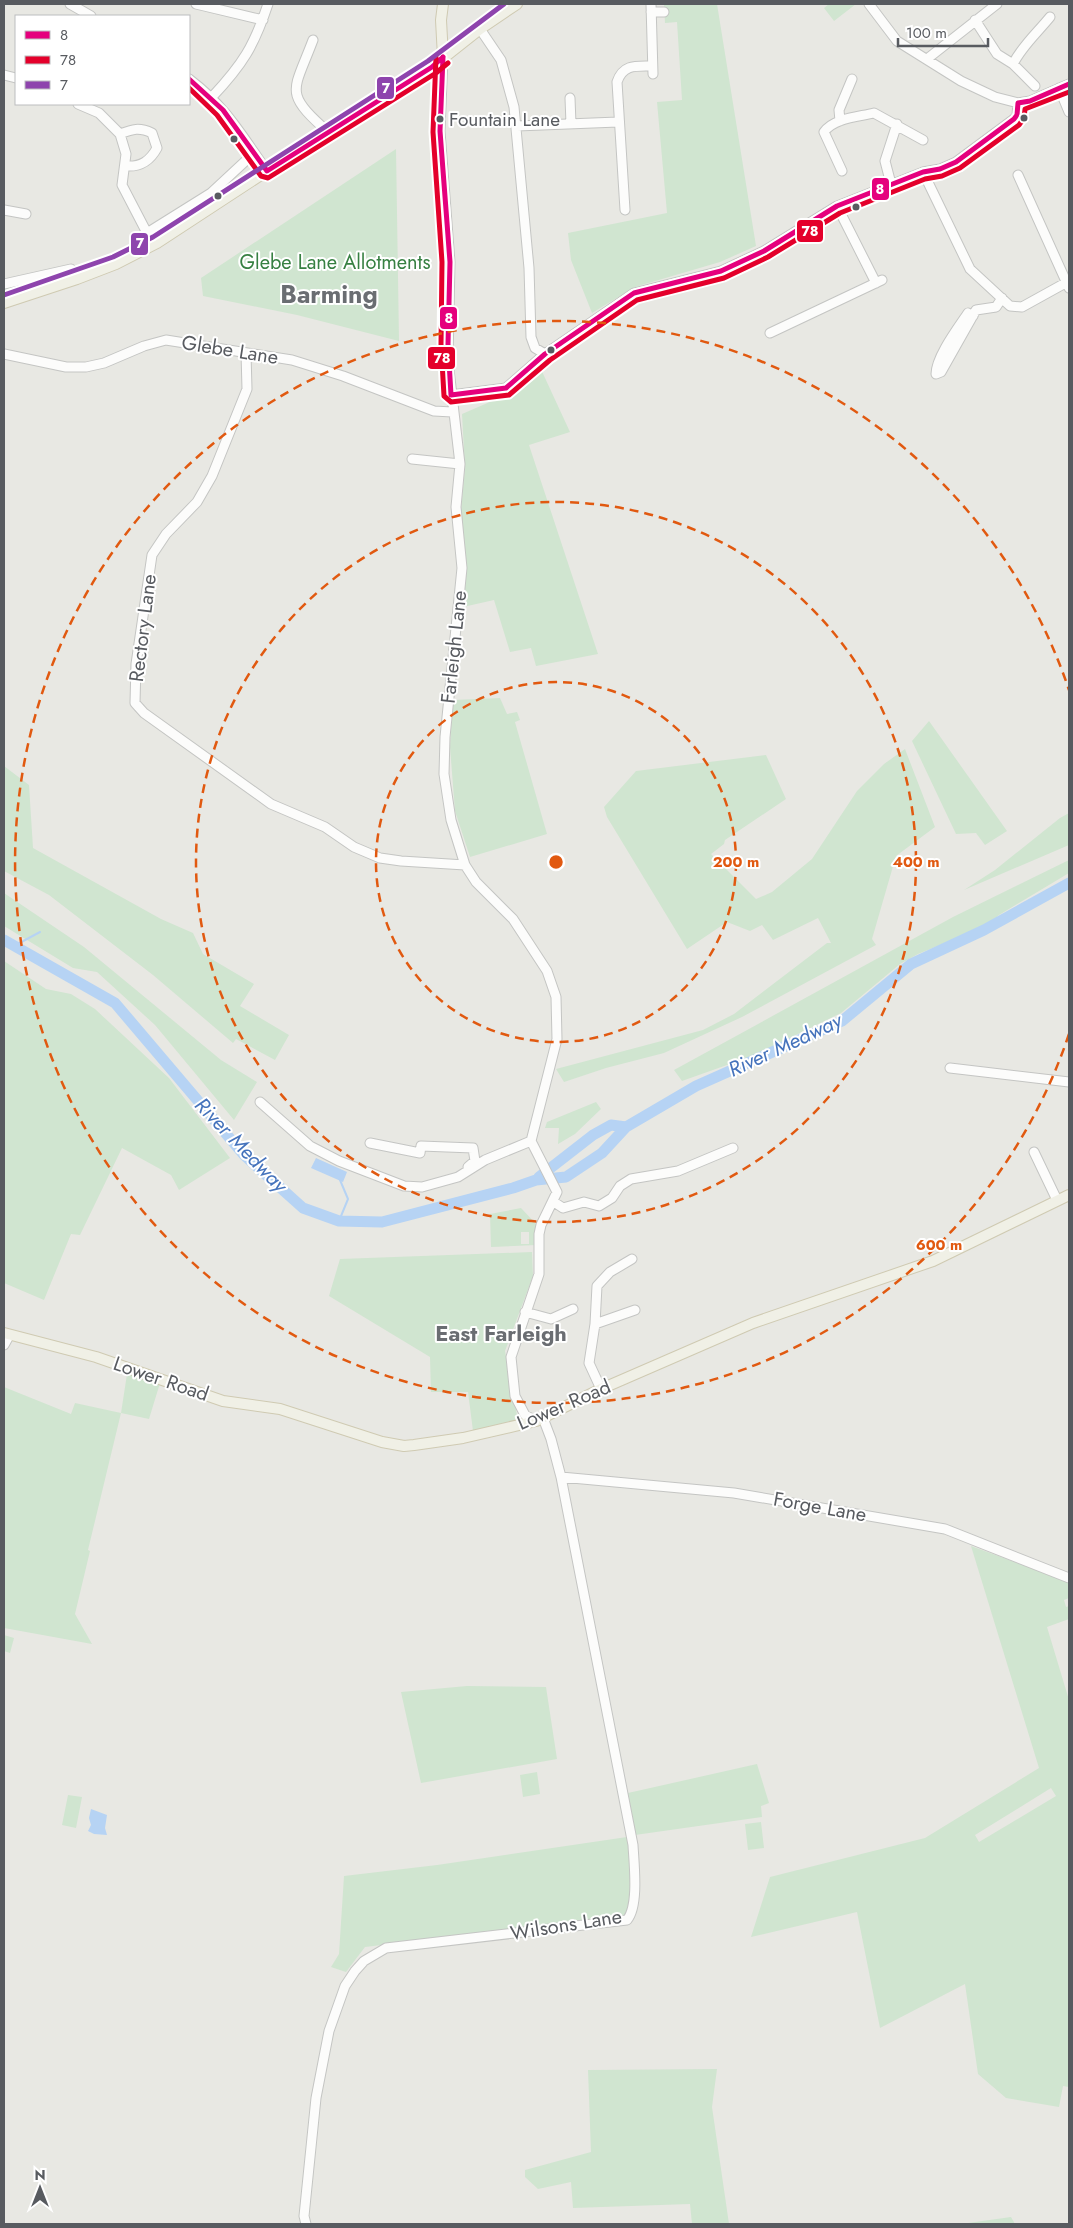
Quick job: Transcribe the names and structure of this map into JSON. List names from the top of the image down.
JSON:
{
  "streets": {
    "main road": ["Lower Road"],
    "street": [
      "Glebe Lane",
      "Rectory Lane",
      "Farleigh Lane",
      "Forge Lane",
      "Wilsons Lane"
    ]
  },
  "crossings": [
    ["Glebe Lane", "Rectory Lane"],
    ["Glebe Lane", "Farleigh Lane"],
    ["Rectory Lane", "Farleigh Lane"],
    ["Lower Road", "Wilsons Lane"],
    ["Forge Lane", "Wilsons Lane"]
  ],
  "districts": ["Barming", "East Farleigh"],
  "water": ["River Medway"],
  "parks": ["Glebe Lane Allotments"],
  "places": ["Fountain Lane"],
  "lines": ["transit line 7", "transit line 8", "transit line 78"],
  "legend": ["8", "78", "7"],
  "scale_bar": "100 m",
  "north": "top",
  "rings": ["200 m", "400 m", "600 m"]
}
